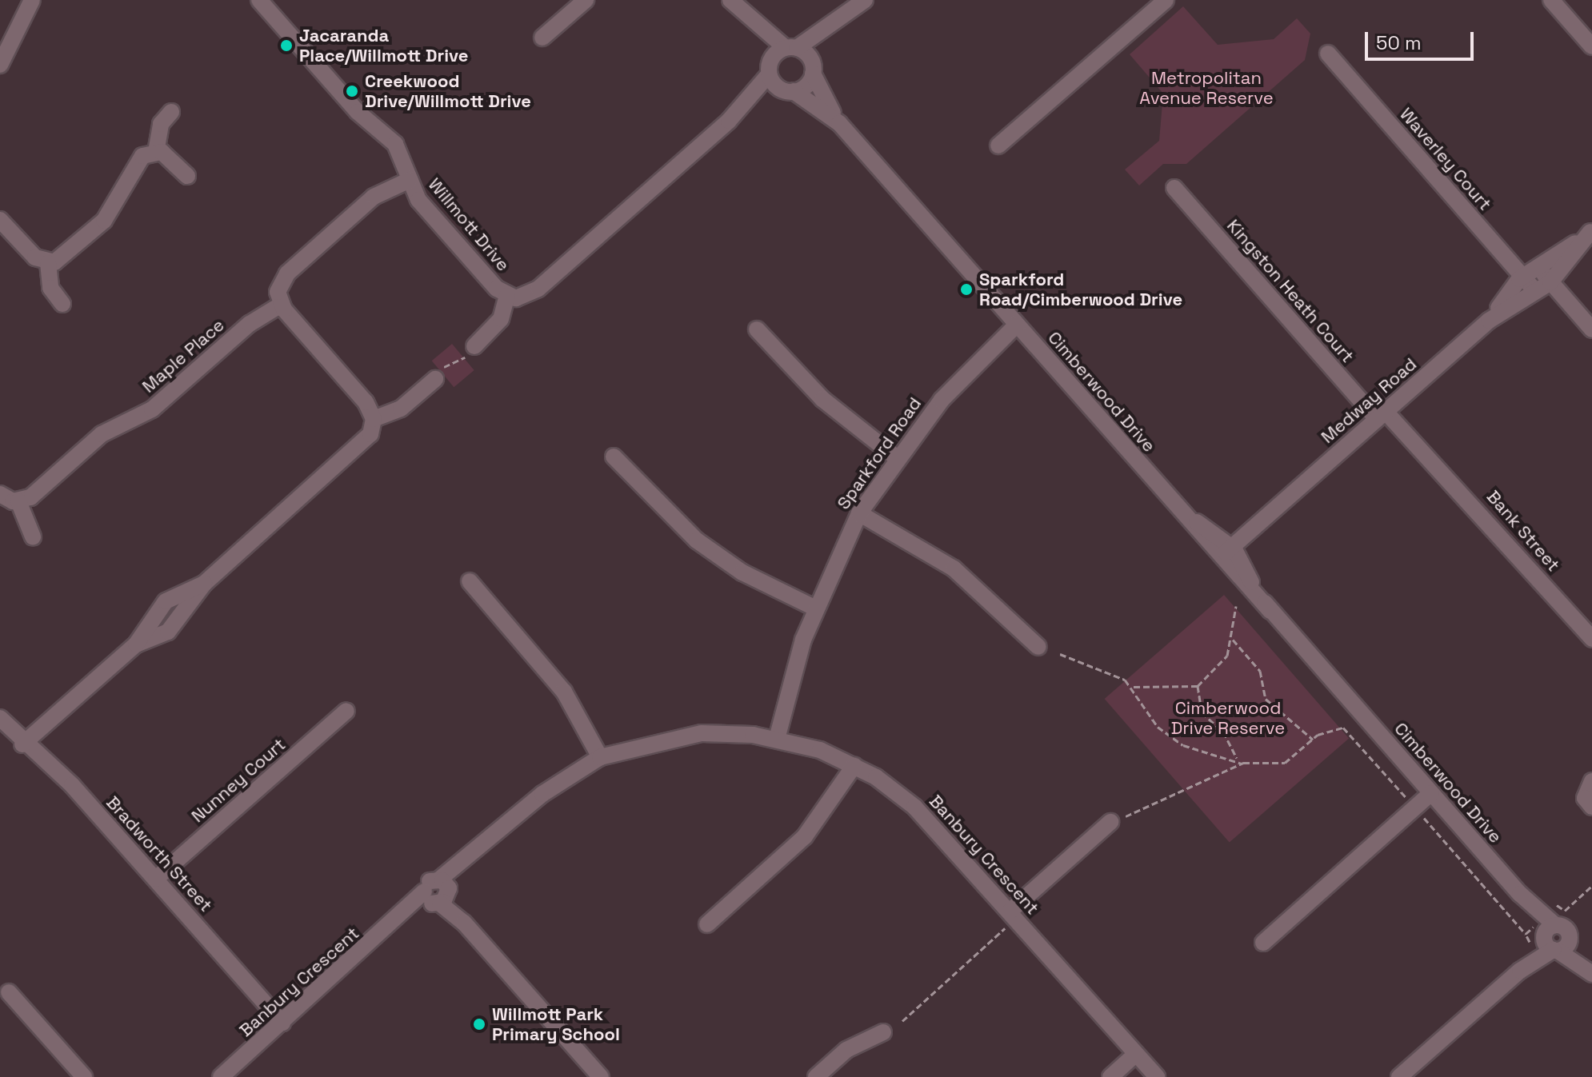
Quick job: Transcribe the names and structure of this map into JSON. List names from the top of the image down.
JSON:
{
  "streets": {
    "street": [
      "Waverley Court",
      "Willmott Drive",
      "Kingston Heath Court",
      "Maple Place",
      "Cimberwood Drive",
      "Medway Road",
      "Sparkford Road",
      "Bank Street",
      "Nunney Court",
      "Bradworth Street",
      "Banbury Crescent"
    ]
  },
  "crossings": [
    ["Waverley Court", "Medway Road"],
    ["Willmott Drive", "Cimberwood Drive"],
    ["Kingston Heath Court", "Medway Road"],
    ["Kingston Heath Court", "Bank Street"],
    ["Cimberwood Drive", "Medway Road"],
    ["Cimberwood Drive", "Sparkford Road"],
    ["Medway Road", "Bank Street"],
    ["Sparkford Road", "Banbury Crescent"],
    ["Nunney Court", "Bradworth Street"],
    ["Bradworth Street", "Banbury Crescent"]
  ],
  "parks": ["Metropolitan Avenue Reserve", "Cimberwood Drive Reserve"],
  "places": [
    "Jacaranda Place/Willmott Drive",
    "Creekwood Drive/Willmott Drive",
    "Sparkford Road/Cimberwood Drive",
    "Willmott Park Primary School"
  ],
  "scale_bar": "50 m"
}
